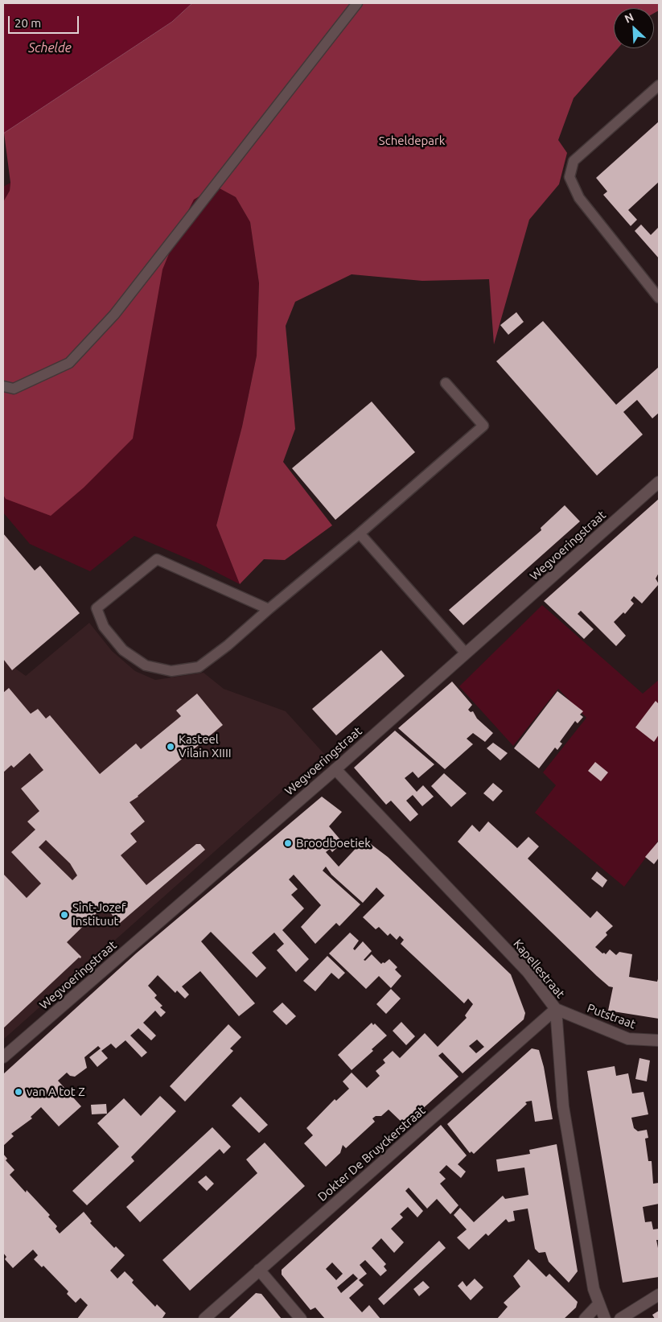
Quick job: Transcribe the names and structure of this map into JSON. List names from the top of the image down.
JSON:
{
  "streets": {
    "street": [
      "Wegvoeringstraat",
      "Kapellestraat",
      "Putstraat",
      "Dokter De Bruyckerstraat"
    ]
  },
  "crossings": [
    ["Wegvoeringstraat", "Kapellestraat"],
    ["Kapellestraat", "Putstraat"],
    ["Kapellestraat", "Dokter De Bruyckerstraat"],
    ["Putstraat", "Dokter De Bruyckerstraat"]
  ],
  "water": ["Schelde"],
  "parks": ["Scheldepark"],
  "places": [
    "Kasteel Vilain XIIII",
    "Broodboetiek",
    "Sint-Jozef Instituut",
    "van A tot Z"
  ],
  "scale_bar": "20 m",
  "north": "top left"
}
